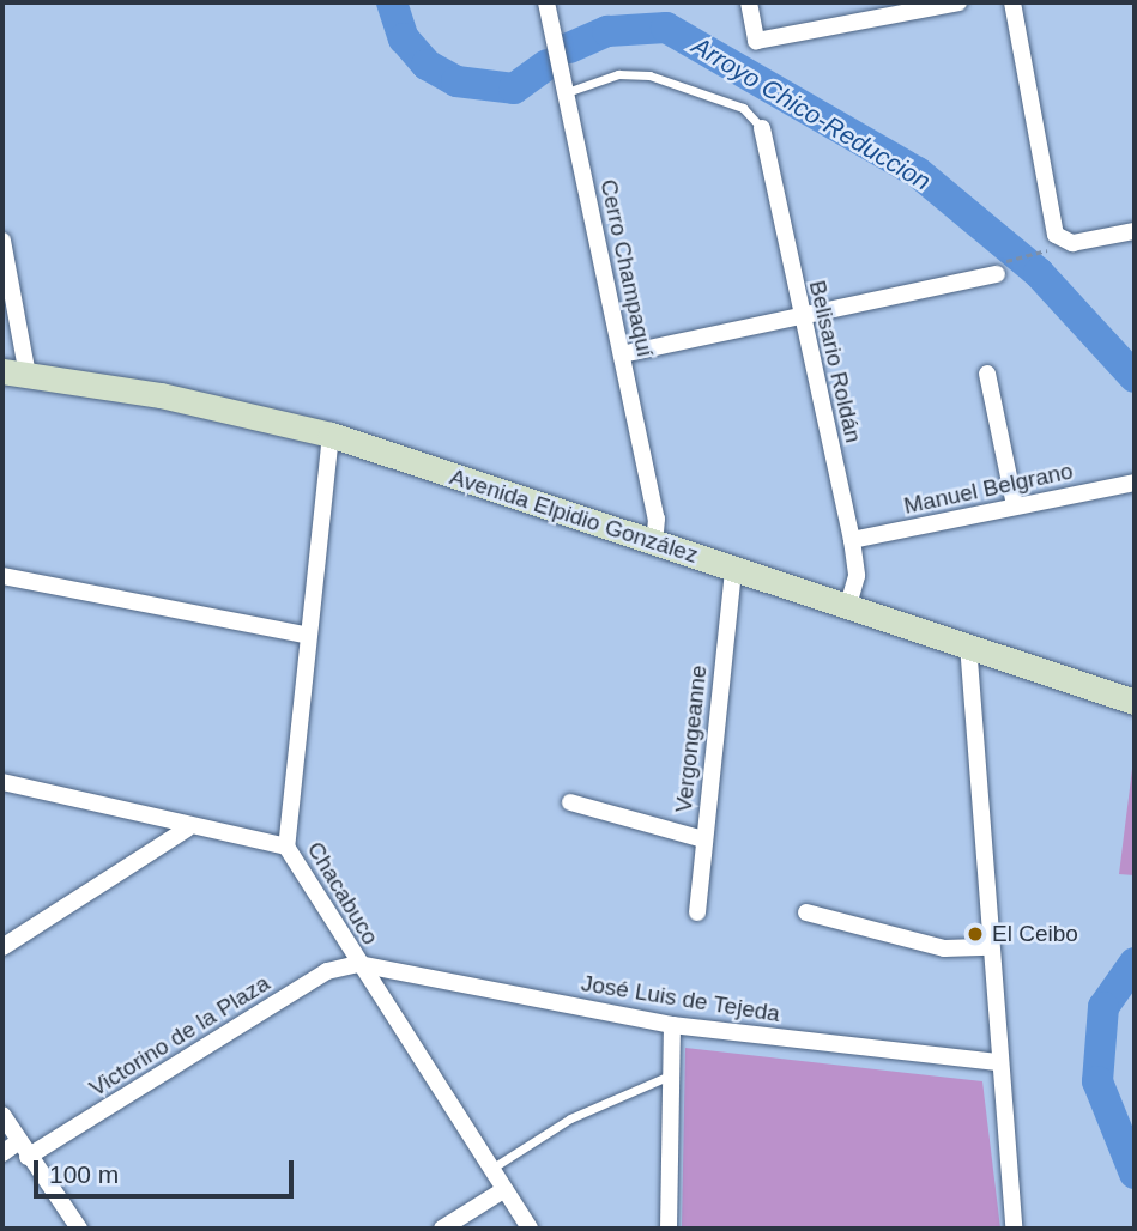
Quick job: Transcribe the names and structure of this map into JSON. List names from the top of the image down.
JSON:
{
  "streets": {
    "main road": ["Avenida Elpidio González"],
    "street": [
      "Cerro Champaquí",
      "Belisario Roldán",
      "Manuel Belgrano",
      "Vergongeanne",
      "Chacabuco",
      "José Luis de Tejeda",
      "Victorino de la Plaza"
    ]
  },
  "crossings": [
    ["Cerro Champaquí", "Avenida Elpidio González"],
    ["Belisario Roldán", "Manuel Belgrano"],
    ["Belisario Roldán", "Avenida Elpidio González"],
    ["Avenida Elpidio González", "Vergongeanne"],
    ["Avenida Elpidio González", "Chacabuco"],
    ["Chacabuco", "José Luis de Tejeda"],
    ["Chacabuco", "Victorino de la Plaza"],
    ["José Luis de Tejeda", "Victorino de la Plaza"]
  ],
  "water": ["Arroyo Chico-Reduccion"],
  "places": ["El Ceibo"],
  "scale_bar": "100 m"
}
